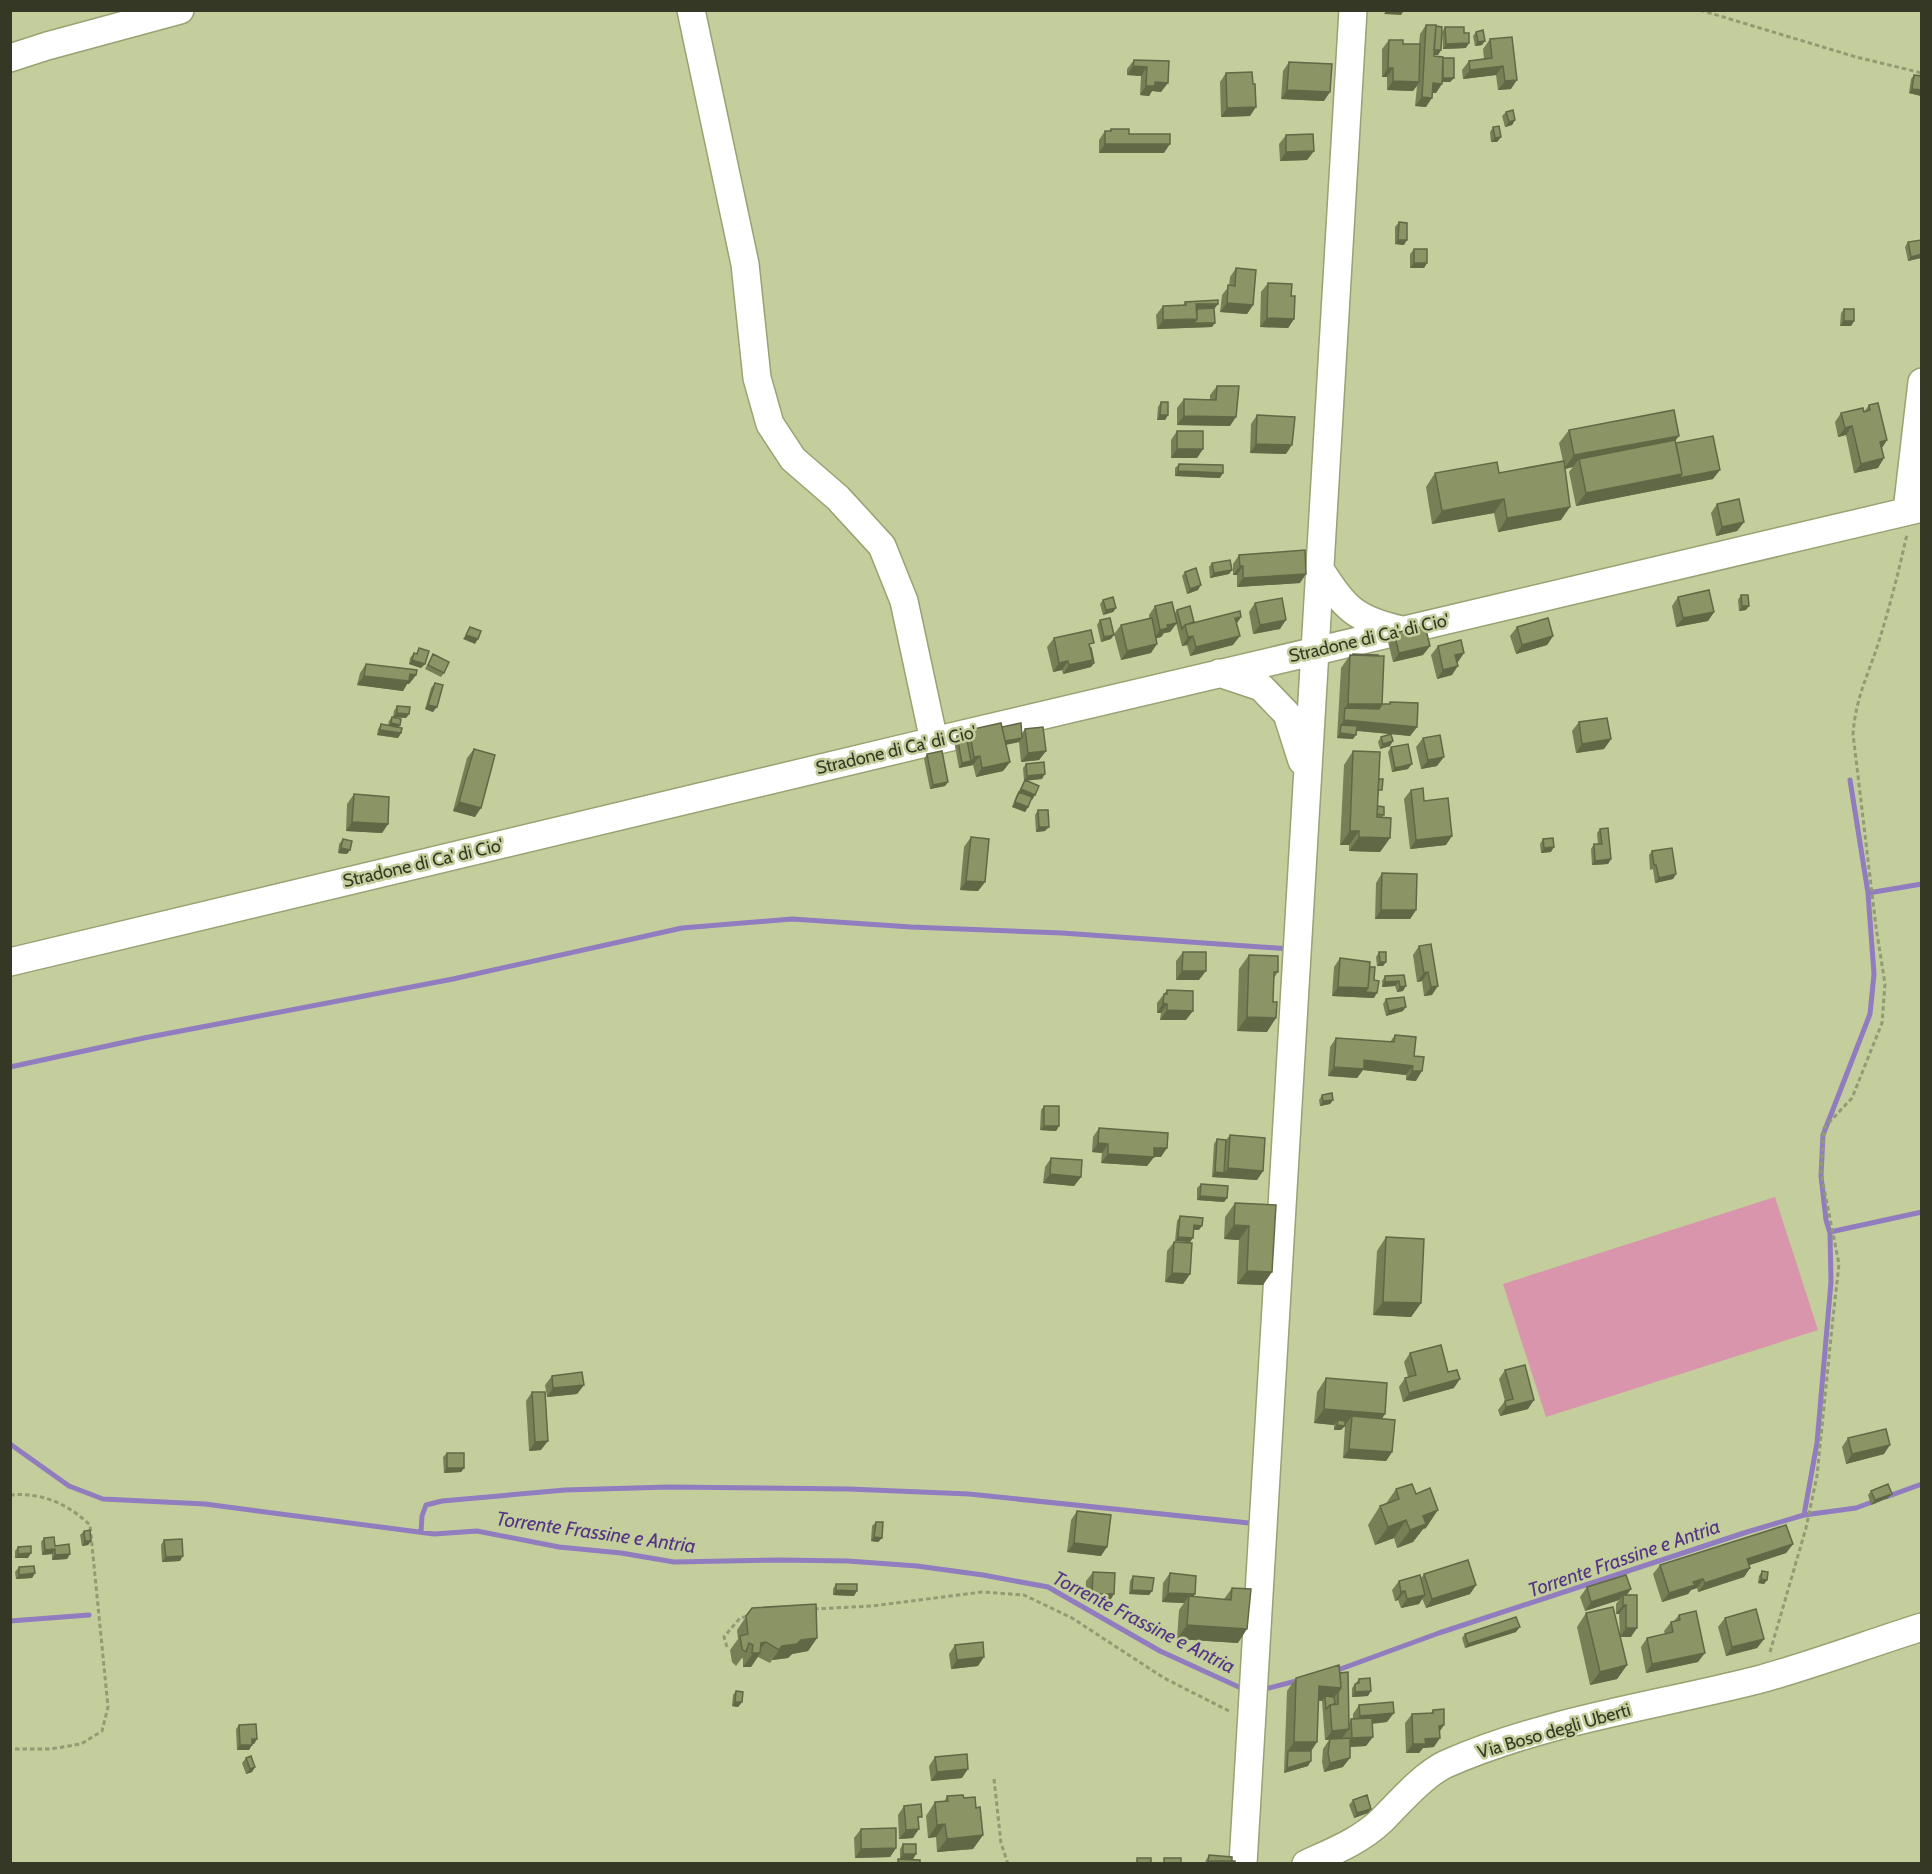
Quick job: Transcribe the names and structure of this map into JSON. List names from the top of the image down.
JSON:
{
  "streets": {
    "street": ["Stradone di Ca' di Cio'", "Via Boso degli Uberti"]
  },
  "water": ["Torrente Frassine e Antria"]
}
